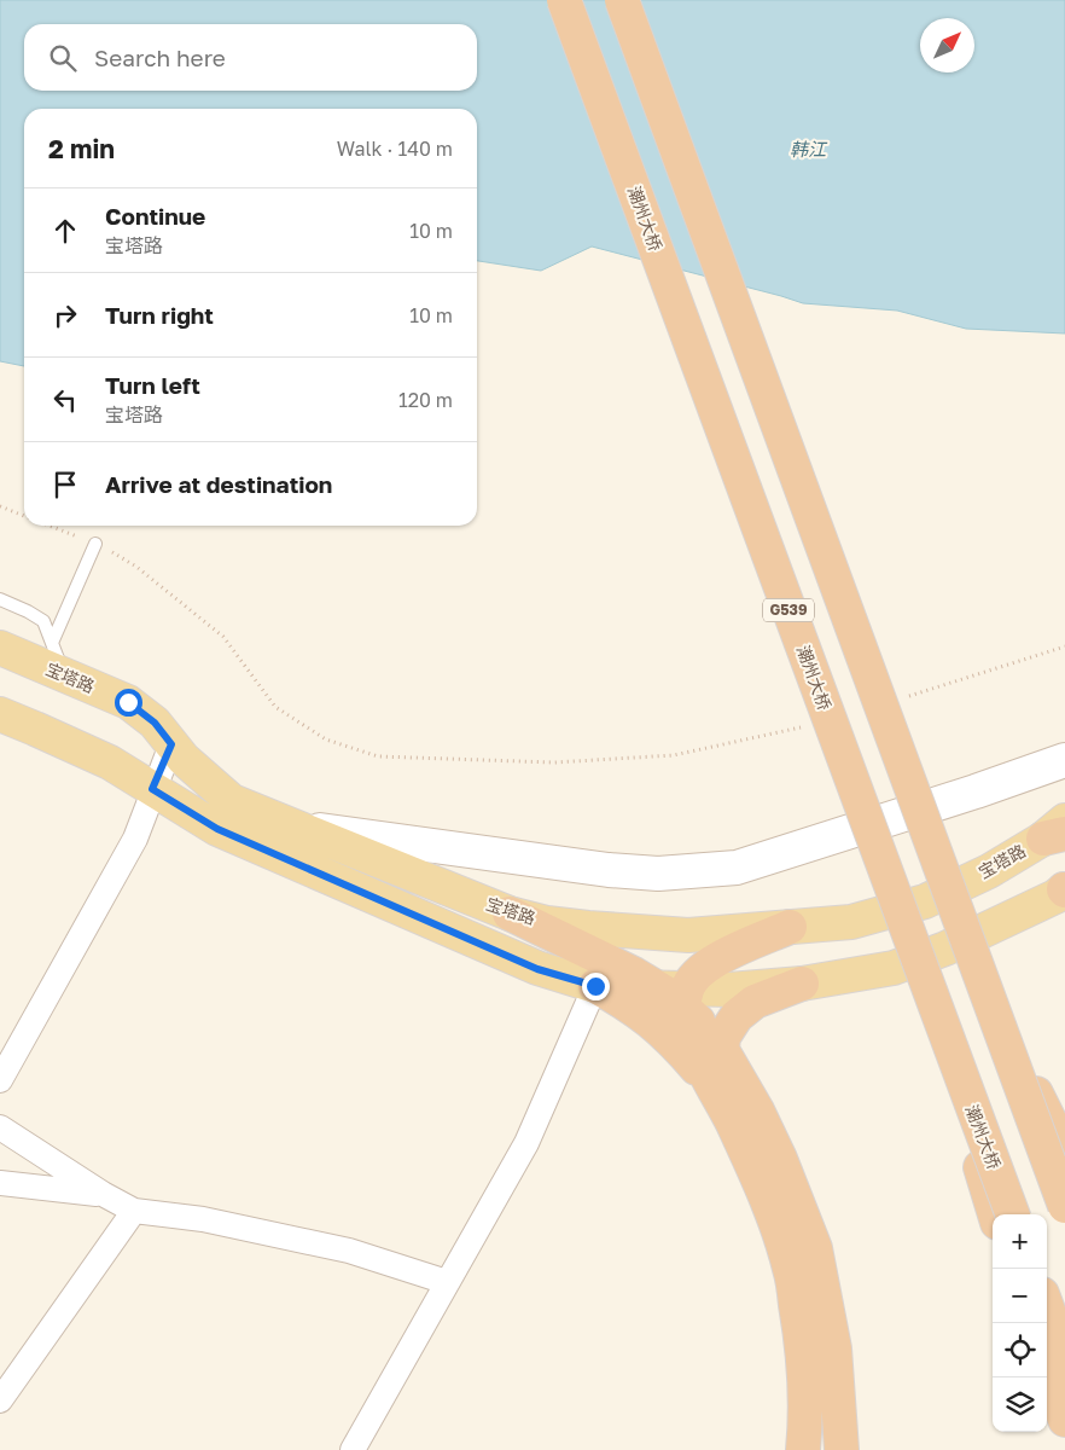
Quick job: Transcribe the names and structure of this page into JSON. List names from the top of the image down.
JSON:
{
  "streets": {
    "highway": ["潮州大桥", "G539"],
    "main road": ["宝塔路"]
  },
  "water": ["韩江"],
  "north": "top right",
  "page": {
    "search": "Search here",
    "heading": ["2 min", "Walk · 140 m"],
    "list": [
      ["Continue", "宝塔路", "10 m"],
      ["Turn right", "10 m"],
      ["Turn left", "宝塔路", "120 m"],
      "Arrive at destination"
    ],
    "map_buttons": ["+", "−"]
  }
}
